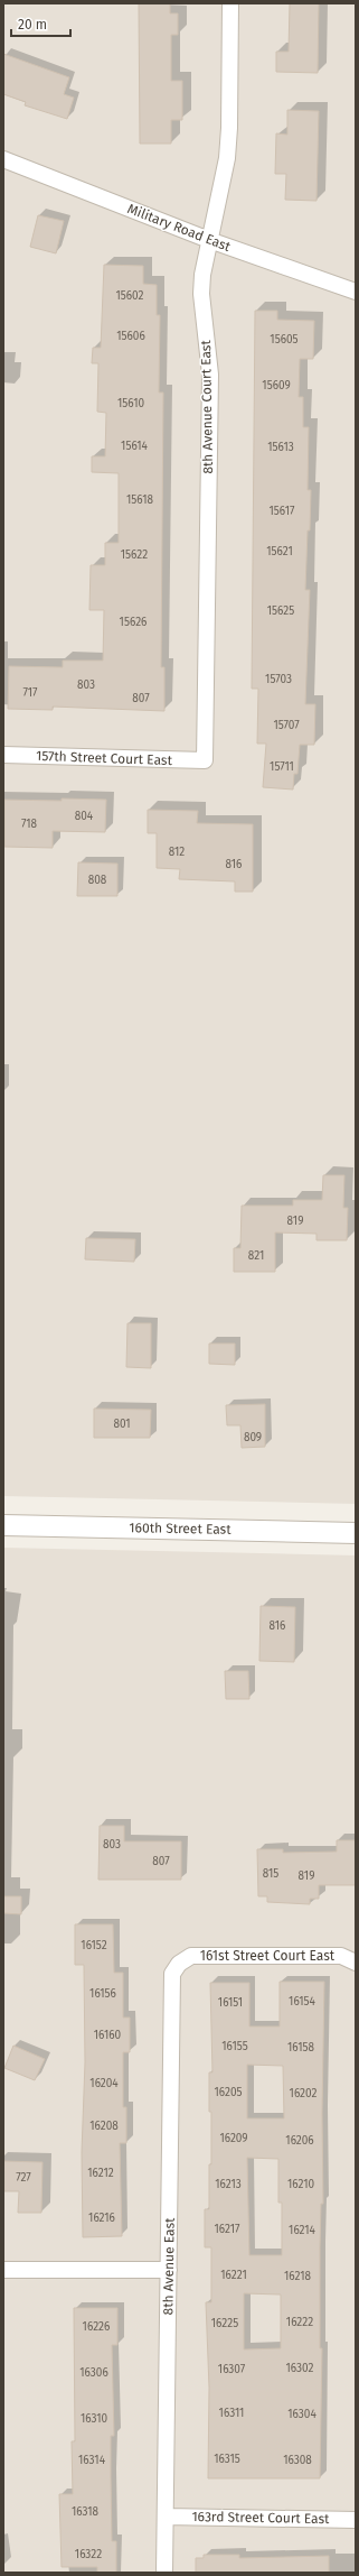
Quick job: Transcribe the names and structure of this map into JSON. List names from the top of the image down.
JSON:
{
  "streets": {
    "street": [
      "Military Road East",
      "8th Avenue Court East",
      "157th Street Court East",
      "160th Street East",
      "161st Street Court East",
      "8th Avenue East",
      "163rd Street Court East"
    ]
  },
  "crossings": [
    ["Military Road East", "8th Avenue Court East"],
    ["8th Avenue Court East", "157th Street Court East"],
    ["161st Street Court East", "8th Avenue East"],
    ["8th Avenue East", "163rd Street Court East"]
  ],
  "house_numbers": [
    "15602",
    "15606",
    "15605",
    "15609",
    "15610",
    "15614",
    "15613",
    "15618",
    "15617",
    "15621",
    "15622",
    "15625",
    "15626",
    "15703",
    "803",
    "717",
    "807",
    "15707",
    "15711",
    "804",
    "718",
    "812",
    "816",
    "808",
    "819",
    "821",
    "801",
    "809",
    "816",
    "803",
    "807",
    "815",
    "819",
    "16152",
    "16156",
    "16154",
    "16151",
    "16160",
    "16155",
    "16158",
    "16204",
    "16205",
    "16202",
    "16208",
    "16209",
    "16206",
    "16212",
    "727",
    "16213",
    "16210",
    "16216",
    "16217",
    "16214",
    "16221",
    "16218",
    "16222",
    "16225",
    "16226",
    "16302",
    "16307",
    "16306",
    "16311",
    "16304",
    "16310",
    "16315",
    "16314",
    "16308",
    "16318",
    "16322"
  ],
  "scale_bar": "20 m"
}
